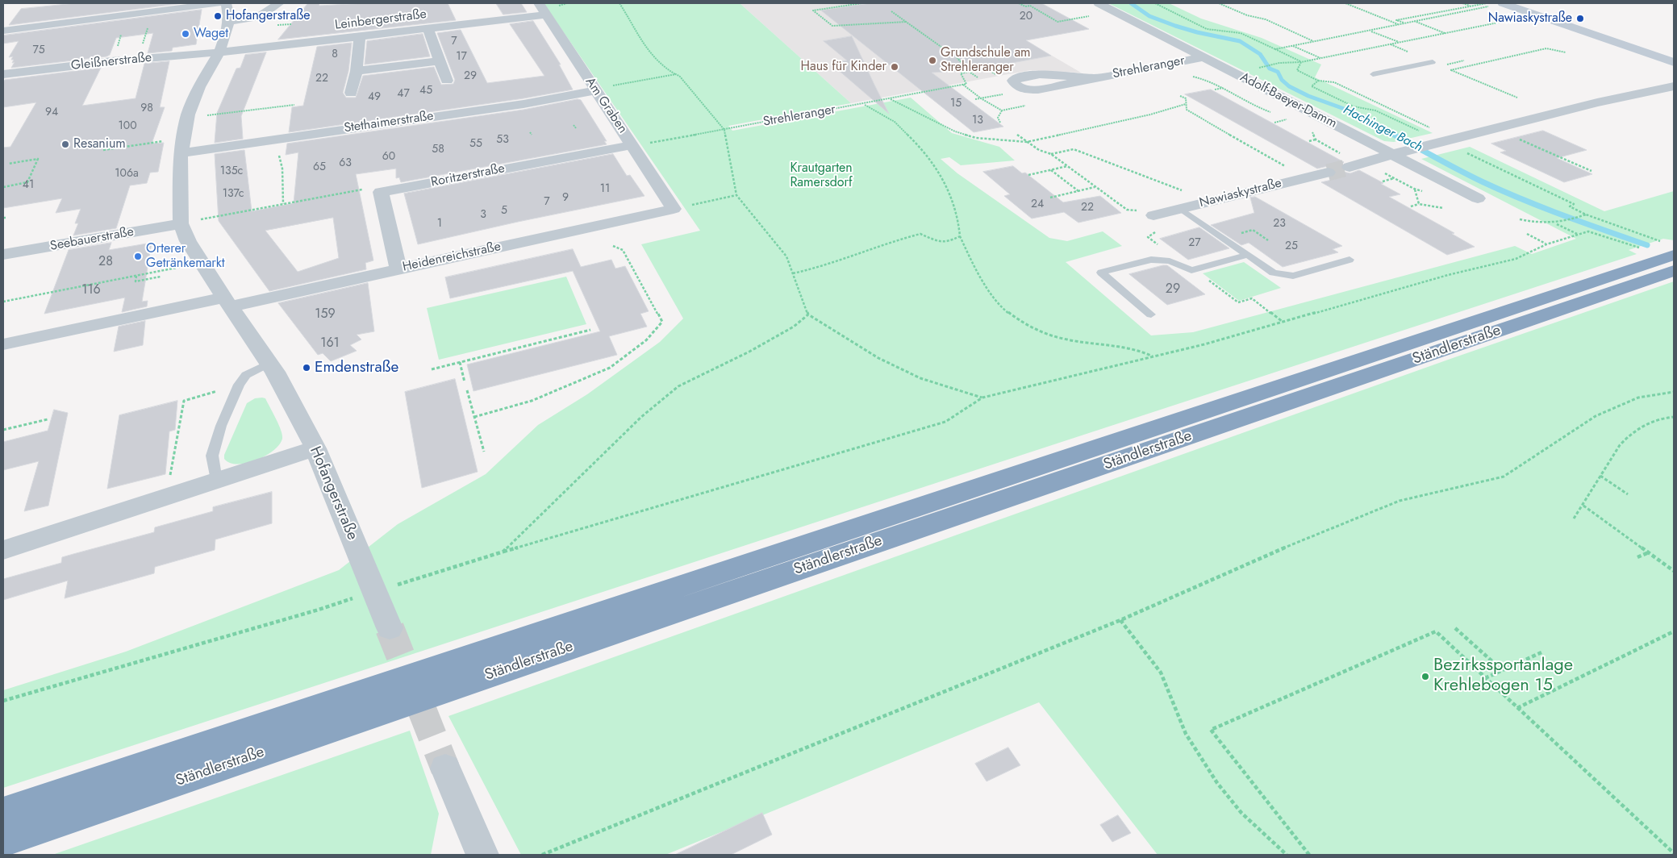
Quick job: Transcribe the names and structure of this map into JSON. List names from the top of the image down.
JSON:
{
  "streets": {
    "highway": ["Ständlerstraße"],
    "street": [
      "Leinbergerstraße",
      "Gleißnerstraße",
      "Strehleranger",
      "Adolf-Baeyer-Damm",
      "Am Graben",
      "Stethaimerstraße",
      "Roritzerstraße",
      "Nawiaskystraße",
      "Seebauerstraße",
      "Heidenreichstraße",
      "Hofangerstraße"
    ]
  },
  "crossings": [
    ["Leinbergerstraße", "Gleißnerstraße"],
    ["Leinbergerstraße", "Am Graben"],
    ["Leinbergerstraße", "Hofangerstraße"],
    ["Gleißnerstraße", "Hofangerstraße"],
    ["Strehleranger", "Adolf-Baeyer-Damm"],
    ["Strehleranger", "Am Graben"],
    ["Strehleranger", "Roritzerstraße"],
    ["Am Graben", "Stethaimerstraße"],
    ["Am Graben", "Roritzerstraße"],
    ["Am Graben", "Heidenreichstraße"],
    ["Stethaimerstraße", "Hofangerstraße"],
    ["Seebauerstraße", "Hofangerstraße"],
    ["Heidenreichstraße", "Hofangerstraße"]
  ],
  "water": ["Hachinger Bach"],
  "parks": ["Krautgarten Ramersdorf"],
  "places": [
    "Hofangerstraße",
    "Nawiaskystraße",
    "Waget",
    "Grundschule am Strehleranger",
    "Haus für Kinder",
    "Resanium",
    "Orterer Getränkemarkt",
    "Emdenstraße",
    "Bezirkssportanlage Krehlebogen 15"
  ],
  "house_numbers": [
    "20",
    "7",
    "75",
    "8",
    "17",
    "29",
    "22",
    "45",
    "47",
    "49",
    "15",
    "98",
    "94",
    "13",
    "100",
    "53",
    "55",
    "58",
    "60",
    "63",
    "65",
    "135c",
    "106a",
    "41",
    "11",
    "137c",
    "9",
    "7",
    "24",
    "22",
    "5",
    "3",
    "1",
    "23",
    "27",
    "25",
    "28",
    "29",
    "116",
    "159",
    "161"
  ]
}
